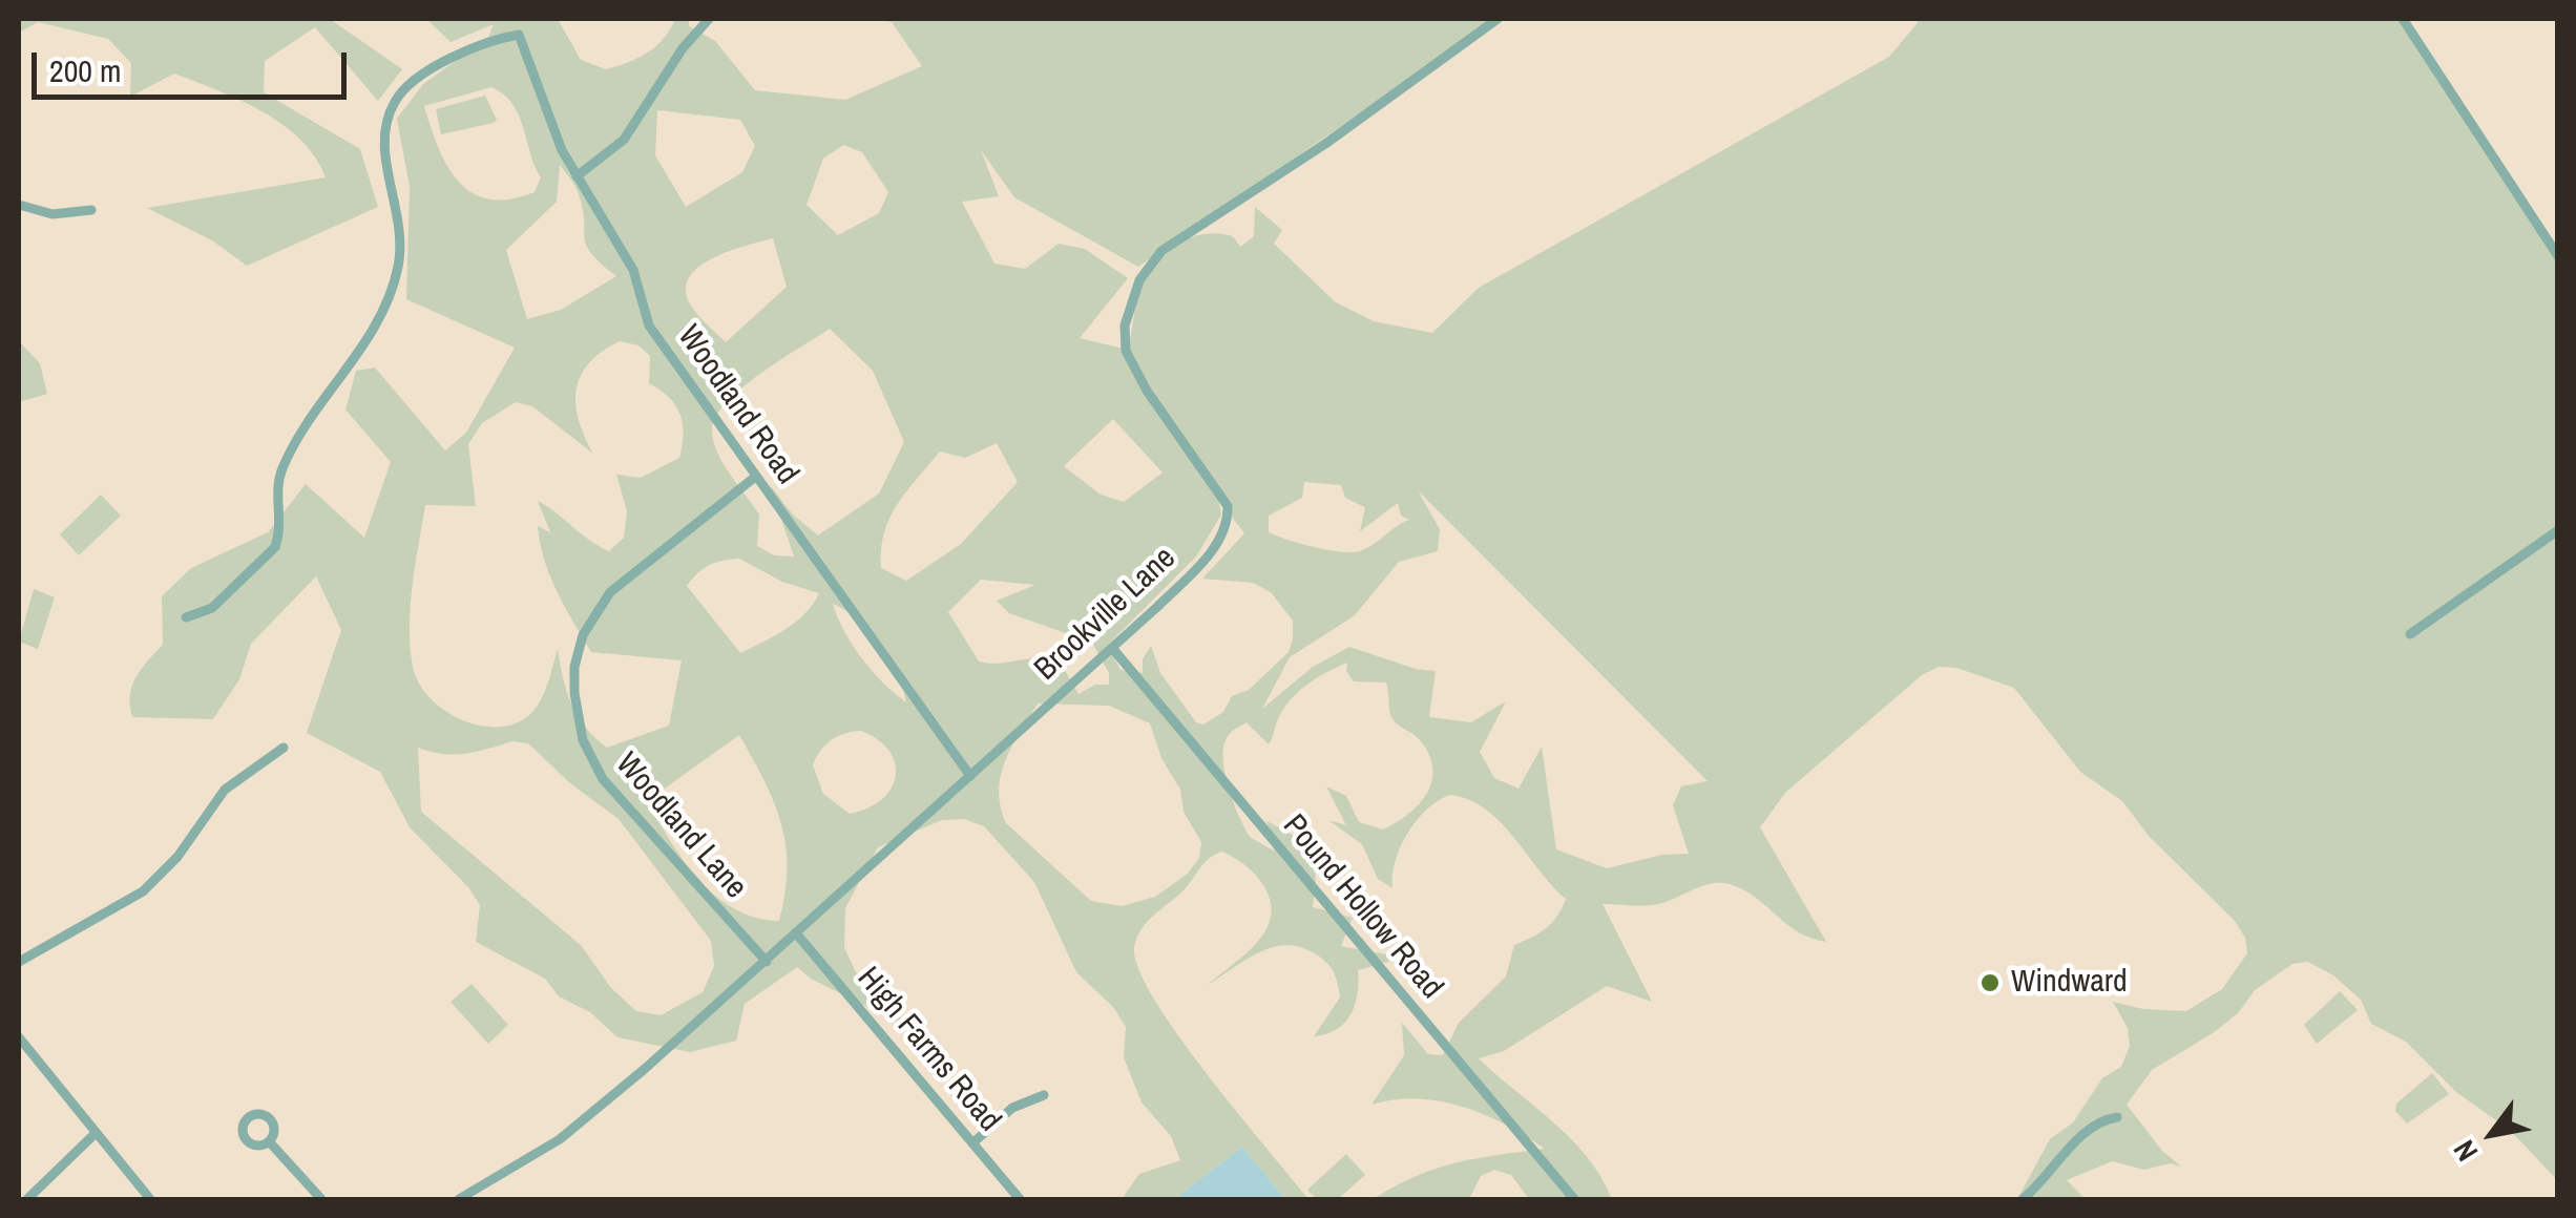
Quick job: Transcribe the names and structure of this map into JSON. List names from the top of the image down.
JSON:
{
  "streets": {
    "street": [
      "Woodland Road",
      "Brookville Lane",
      "Woodland Lane",
      "Pound Hollow Road",
      "High Farms Road"
    ]
  },
  "crossings": [
    ["Woodland Road", "Brookville Lane"],
    ["Woodland Road", "Woodland Lane"],
    ["Brookville Lane", "Woodland Lane"],
    ["Brookville Lane", "Pound Hollow Road"],
    ["Brookville Lane", "High Farms Road"]
  ],
  "places": ["Windward"],
  "scale_bar": "200 m",
  "north": "bottom left"
}
